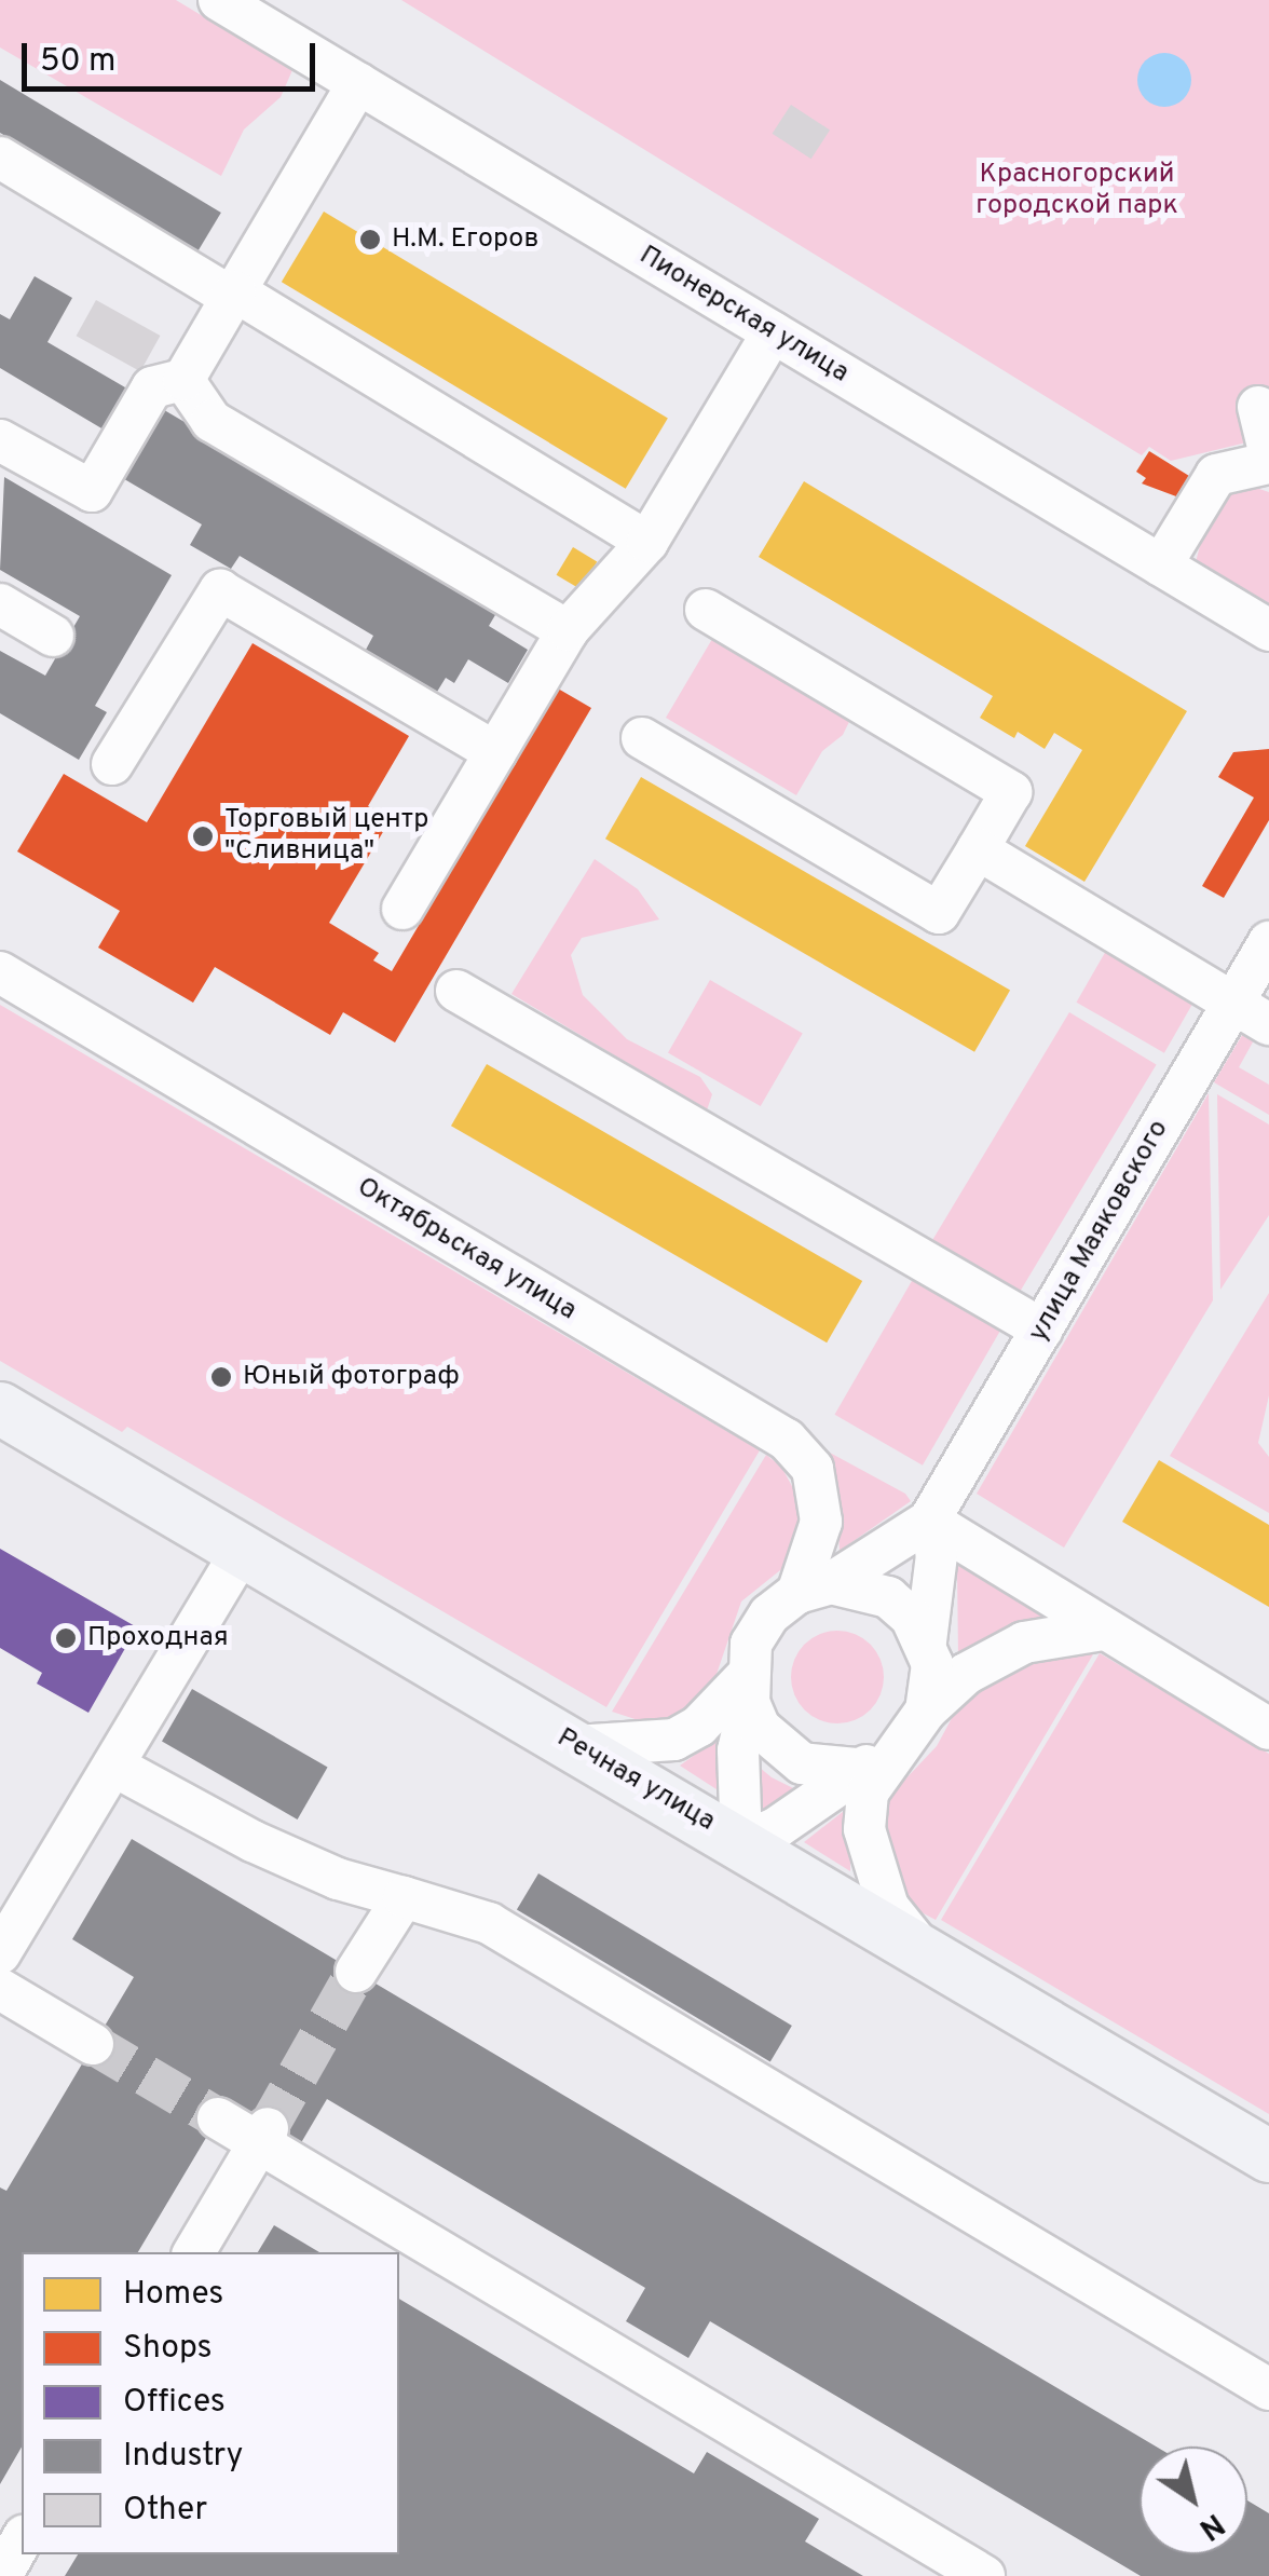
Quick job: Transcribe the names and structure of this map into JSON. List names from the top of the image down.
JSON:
{
  "streets": {
    "main road": ["Речная улица"],
    "street": ["Пионерская улица", "улица Маяковского", "Октябрьская улица"]
  },
  "crossings": [
    ["улица Маяковского", "Октябрьская улица"],
    ["улица Маяковского", "Речная улица"]
  ],
  "parks": ["Красногорский городской парк"],
  "places": [
    "Н.М. Егоров",
    "Торговый центр \"Сливница\"",
    "Юный фотограф",
    "Проходная"
  ],
  "legend": [
    "Homes",
    "Shops",
    "Offices",
    "Industry",
    "Other"
  ],
  "scale_bar": "50 m",
  "north": "bottom right"
}
